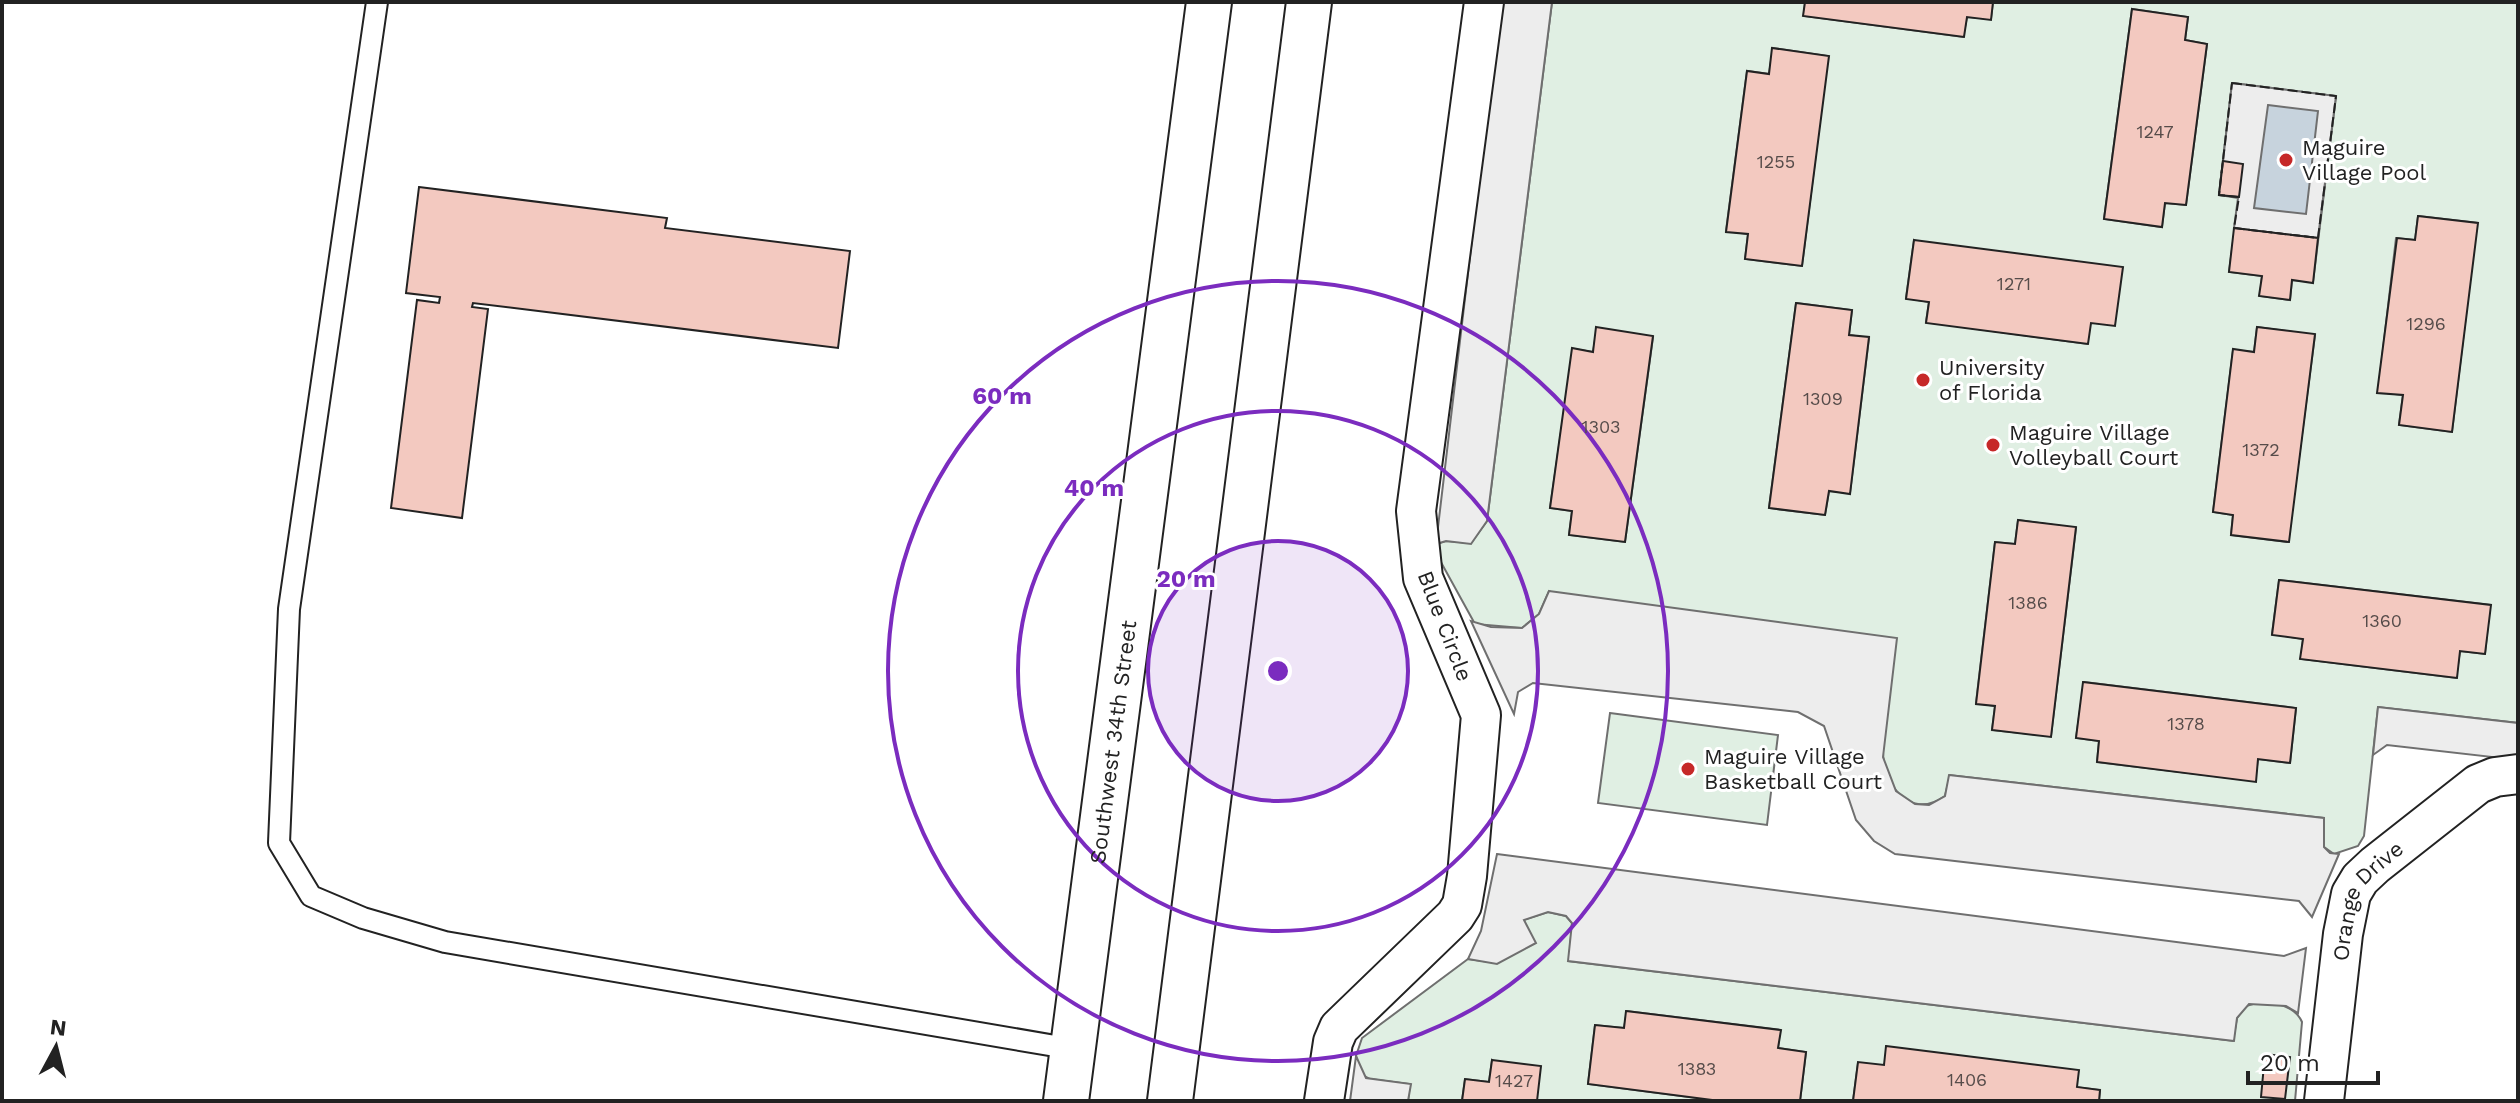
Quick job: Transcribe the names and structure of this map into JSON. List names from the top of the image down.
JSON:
{
  "streets": {
    "main road": ["Southwest 34th Street"],
    "street": ["Blue Circle", "Orange Drive"]
  },
  "places": [
    "Maguire Village Pool",
    "University of Florida",
    "Maguire Village Volleyball Court",
    "Maguire Village Basketball Court"
  ],
  "house_numbers": [
    "1247",
    "1255",
    "1271",
    "1296",
    "1309",
    "1303",
    "1372",
    "1386",
    "1360",
    "1378",
    "1383",
    "1406",
    "1427"
  ],
  "scale_bar": "20 m",
  "north": "top",
  "rings": ["60 m", "40 m", "20 m"]
}
